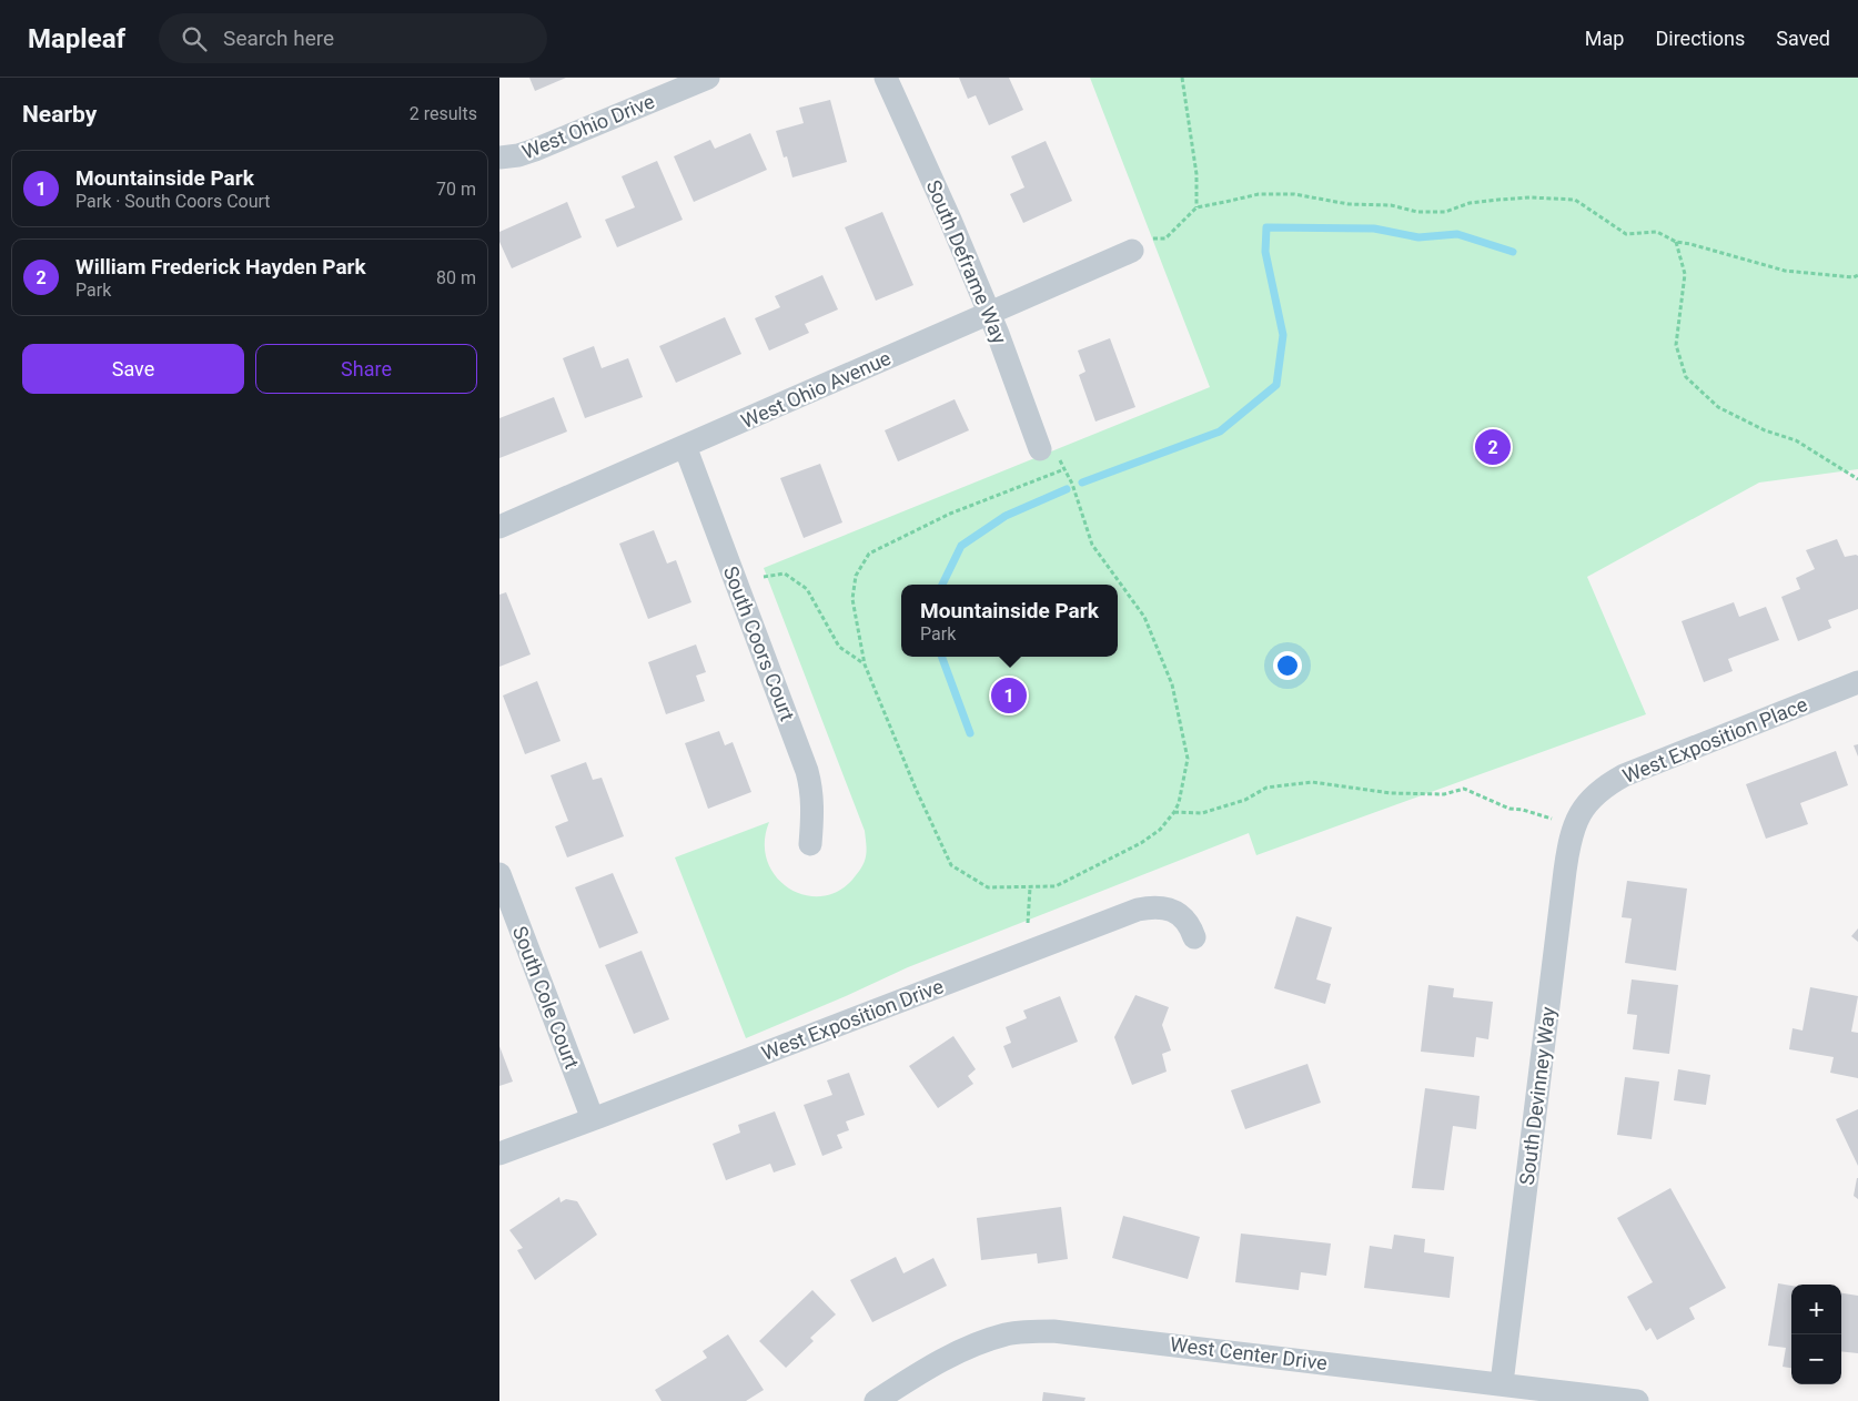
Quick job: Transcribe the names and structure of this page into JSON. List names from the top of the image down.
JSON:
{
  "streets": {
    "street": [
      "West Ohio Drive",
      "South Deframe Way",
      "West Ohio Avenue",
      "South Coors Court",
      "West Exposition Place",
      "South Cole Court",
      "West Exposition Drive",
      "South Devinney Way",
      "West Center Drive"
    ]
  },
  "crossings": [
    ["South Deframe Way", "West Ohio Avenue"],
    ["West Ohio Avenue", "South Coors Court"],
    ["West Exposition Place", "South Devinney Way"],
    ["South Cole Court", "West Exposition Drive"],
    ["South Devinney Way", "West Center Drive"]
  ],
  "page": {
    "header": "Mapleaf",
    "search": "Search here",
    "nav": ["Map", "Directions", "Saved"],
    "heading": ["Nearby", "2 results"],
    "list": [
      {
        "mark": "1",
        "name": "Mountainside Park",
        "note": "Park · South Coors Court",
        "value": "70 m"
      },
      {
        "mark": "2",
        "name": "William Frederick Hayden Park",
        "note": "Park",
        "value": "80 m"
      }
    ],
    "buttons": ["Save", "Share"],
    "pins": ["2", "1"],
    "popup": ["Mountainside Park", "Park"],
    "map_buttons": ["+", "−"]
  }
}
